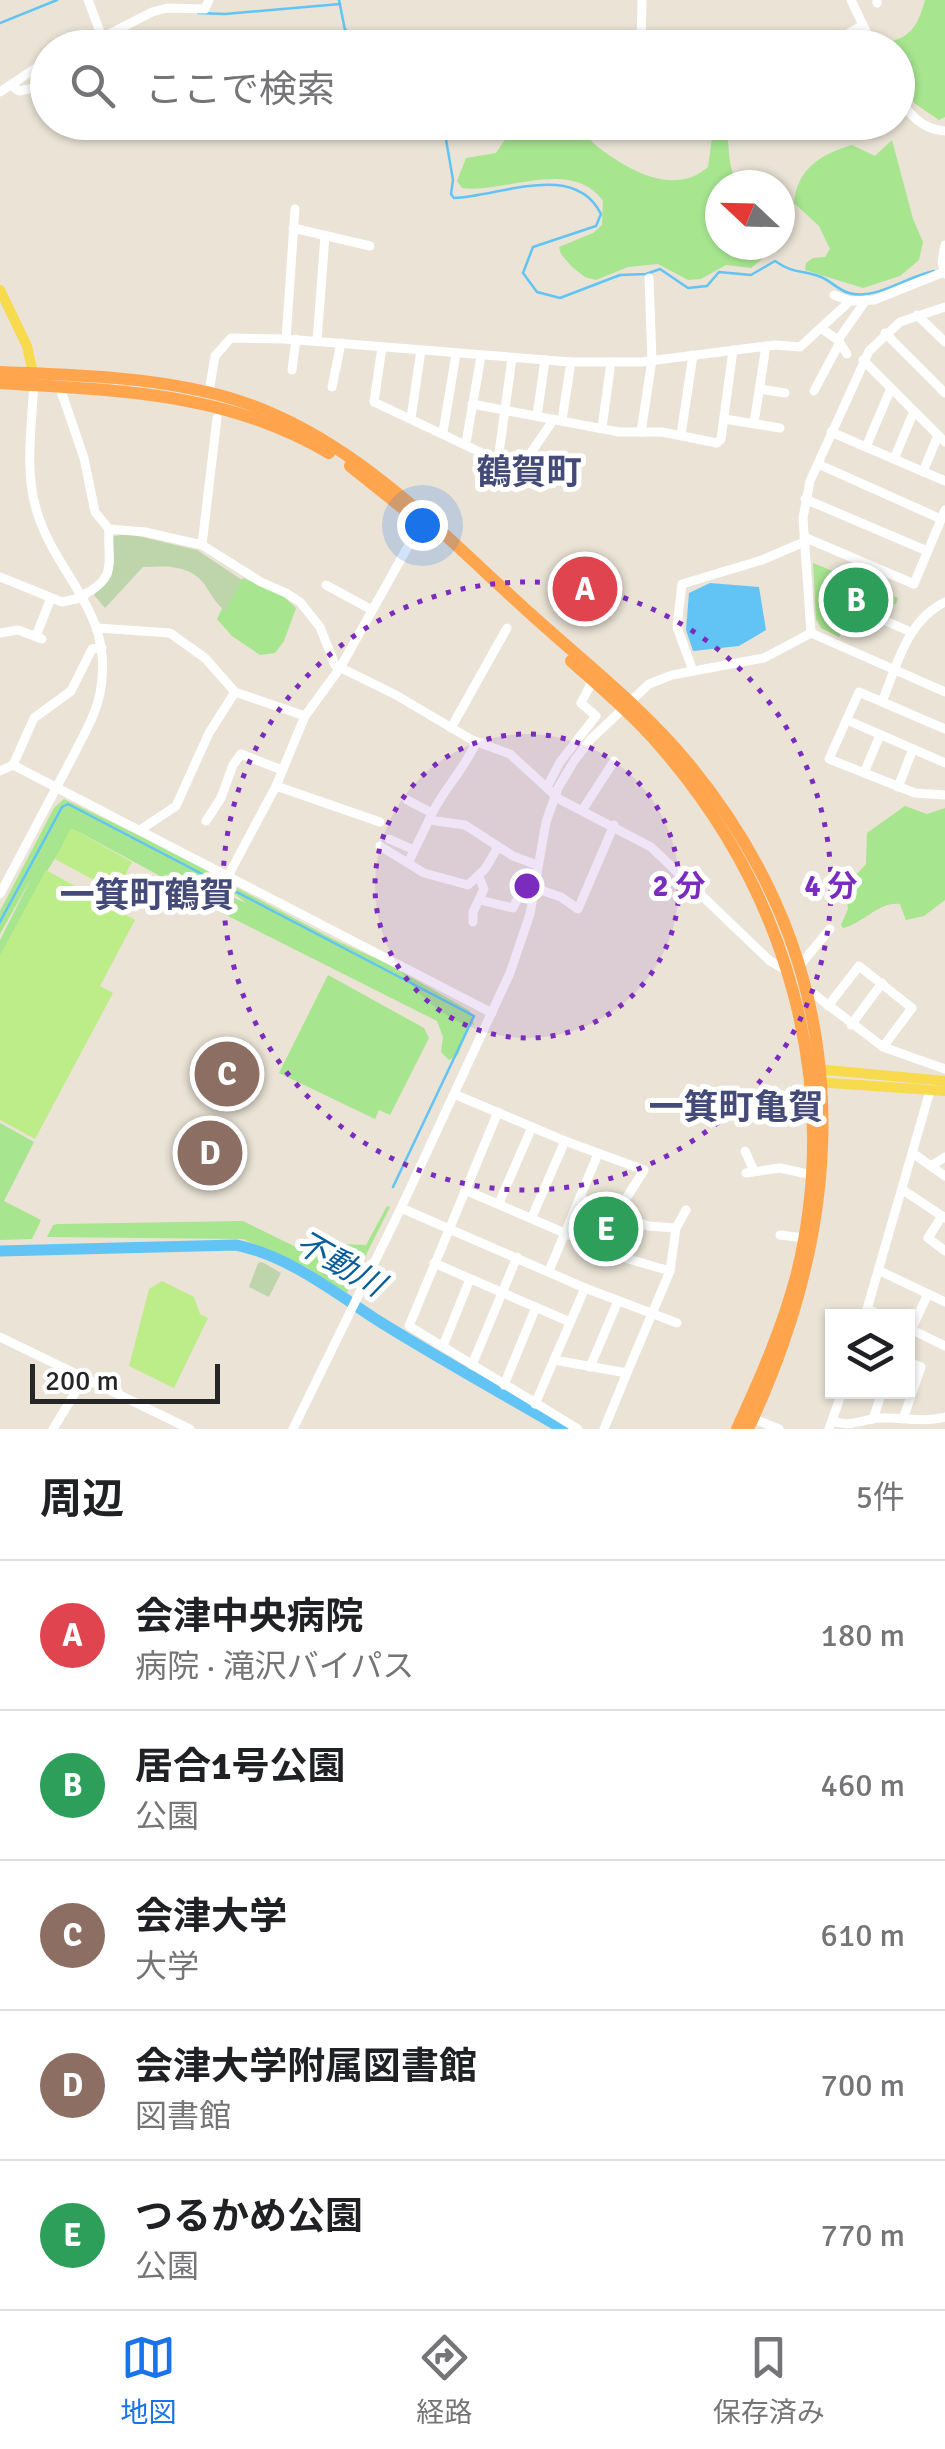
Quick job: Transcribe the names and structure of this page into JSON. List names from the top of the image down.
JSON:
{
  "districts": ["鶴賀町", "一箕町鶴賀", "一箕町亀賀"],
  "water": ["不動川"],
  "scale_bar": "200 m",
  "north": "left",
  "page": {
    "search": "ここで検索",
    "pins": [
      "A",
      "B",
      "C",
      "D",
      "E"
    ],
    "scale": "200 m",
    "heading": ["周辺", "5件"],
    "list": [
      {
        "mark": "A",
        "name": "会津中央病院",
        "note": "病院 · 滝沢バイパス",
        "value": "180 m"
      },
      {
        "mark": "B",
        "name": "居合1号公園",
        "note": "公園",
        "value": "460 m"
      },
      {
        "mark": "C",
        "name": "会津大学",
        "note": "大学",
        "value": "610 m"
      },
      {
        "mark": "D",
        "name": "会津大学附属図書館",
        "note": "図書館",
        "value": "700 m"
      },
      {
        "mark": "E",
        "name": "つるかめ公園",
        "note": "公園",
        "value": "770 m"
      }
    ],
    "nav": ["地図", "経路", "保存済み"]
  },
  "rings": ["2 分", "4 分"]
}
